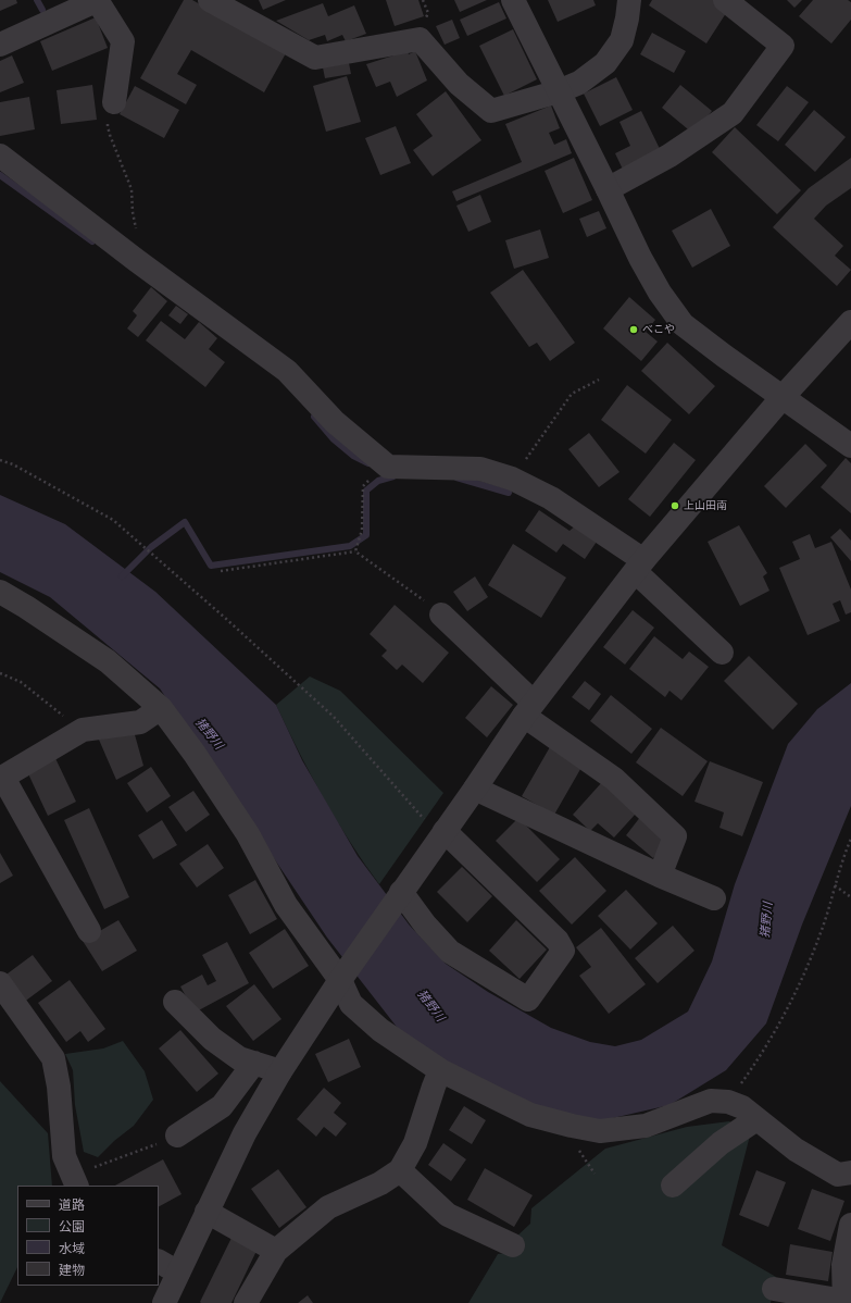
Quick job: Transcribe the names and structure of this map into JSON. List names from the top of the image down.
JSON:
{
  "water": ["猪野川"],
  "places": ["べこや", "上山田南"],
  "legend": [
    "道路",
    "公園",
    "水域",
    "建物"
  ]
}
